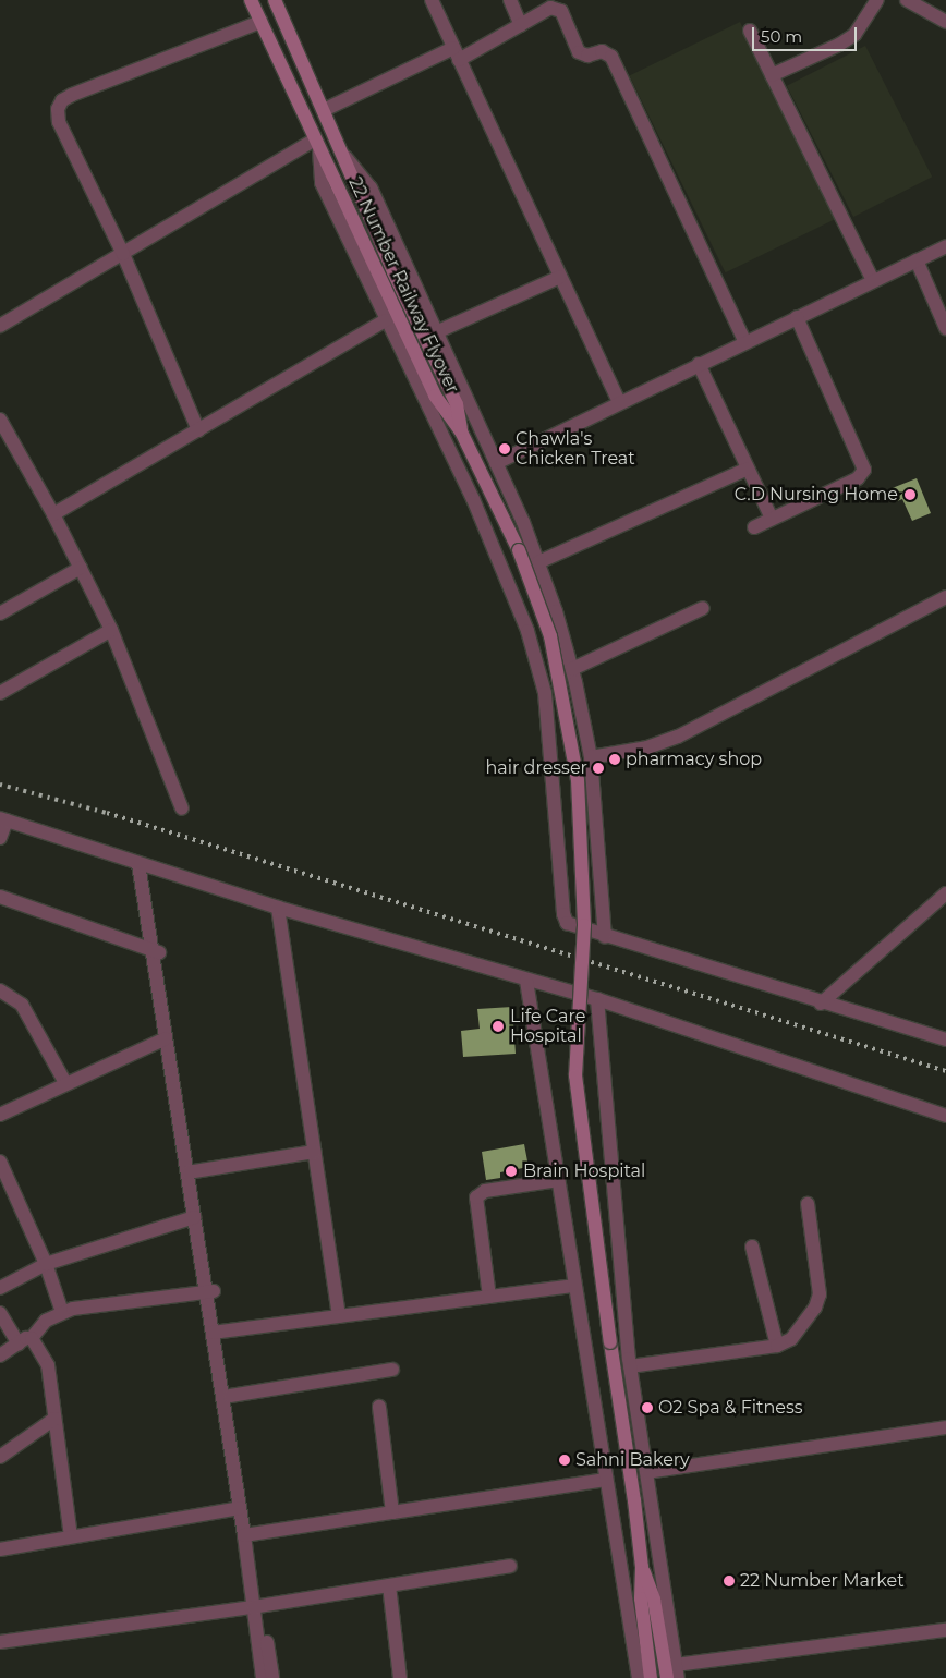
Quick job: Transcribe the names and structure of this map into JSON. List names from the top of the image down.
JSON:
{
  "streets": {
    "main road": ["22 Number Railway Flyover"]
  },
  "places": [
    "Chawla's Chicken Treat",
    "C.D Nursing Home",
    "pharmacy shop",
    "hair dresser",
    "Life Care Hospital",
    "Brain Hospital",
    "O2 Spa & Fitness",
    "Sahni Bakery",
    "22 Number Market"
  ],
  "scale_bar": "50 m"
}
